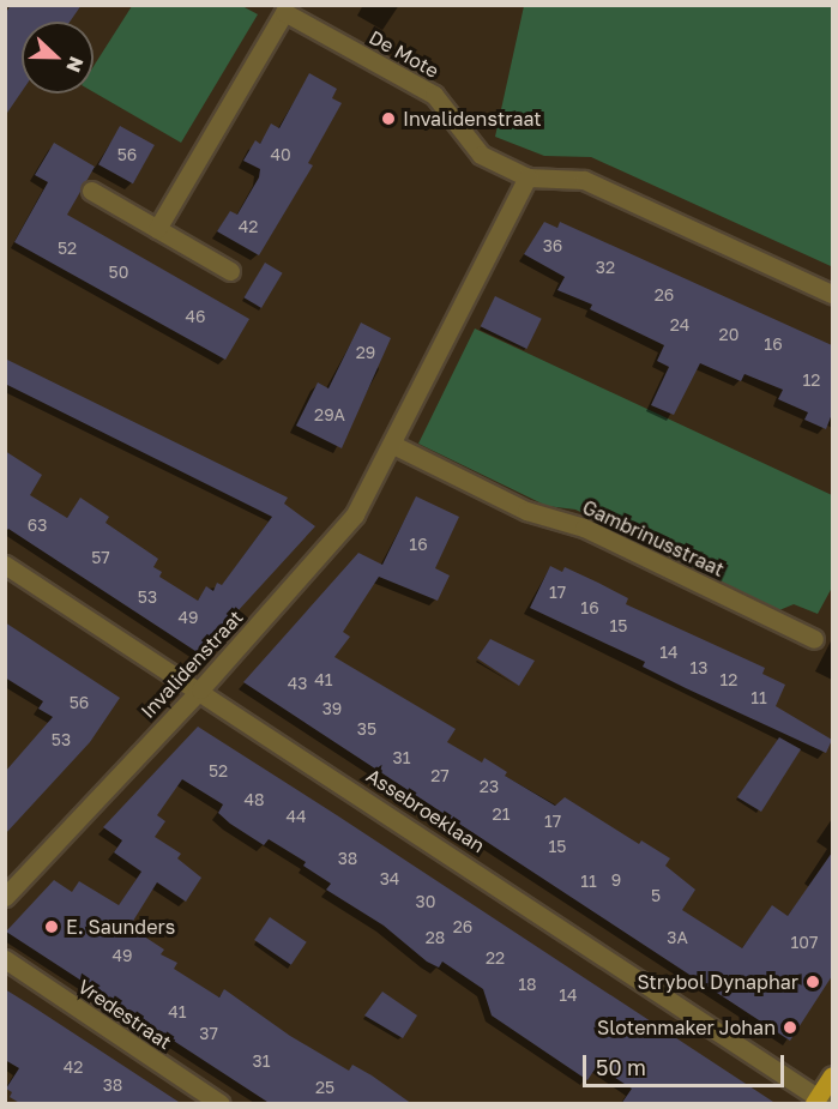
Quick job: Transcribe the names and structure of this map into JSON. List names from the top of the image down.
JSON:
{
  "streets": {
    "street": [
      "De Mote",
      "Gambrinusstraat",
      "Invalidenstraat",
      "Assebroeklaan",
      "Vredestraat"
    ]
  },
  "crossings": [
    ["De Mote", "Invalidenstraat"],
    ["Gambrinusstraat", "Invalidenstraat"],
    ["Invalidenstraat", "Assebroeklaan"]
  ],
  "places": [
    "Invalidenstraat",
    "E. Saunders",
    "Strybol Dynaphar",
    "Slotenmaker Johan"
  ],
  "house_numbers": [
    "56",
    "40",
    "42",
    "36",
    "52",
    "32",
    "50",
    "26",
    "46",
    "24",
    "20",
    "16",
    "29",
    "12",
    "29A",
    "63",
    "16",
    "57",
    "17",
    "53",
    "16",
    "49",
    "15",
    "14",
    "13",
    "41",
    "12",
    "43",
    "11",
    "56",
    "39",
    "35",
    "53",
    "31",
    "52",
    "27",
    "23",
    "48",
    "21",
    "44",
    "17",
    "15",
    "38",
    "34",
    "9",
    "11",
    "5",
    "30",
    "26",
    "28",
    "3A",
    "107",
    "49",
    "22",
    "18",
    "14",
    "41",
    "37",
    "31",
    "42",
    "38",
    "25"
  ],
  "scale_bar": "50 m",
  "north": "right"
}
